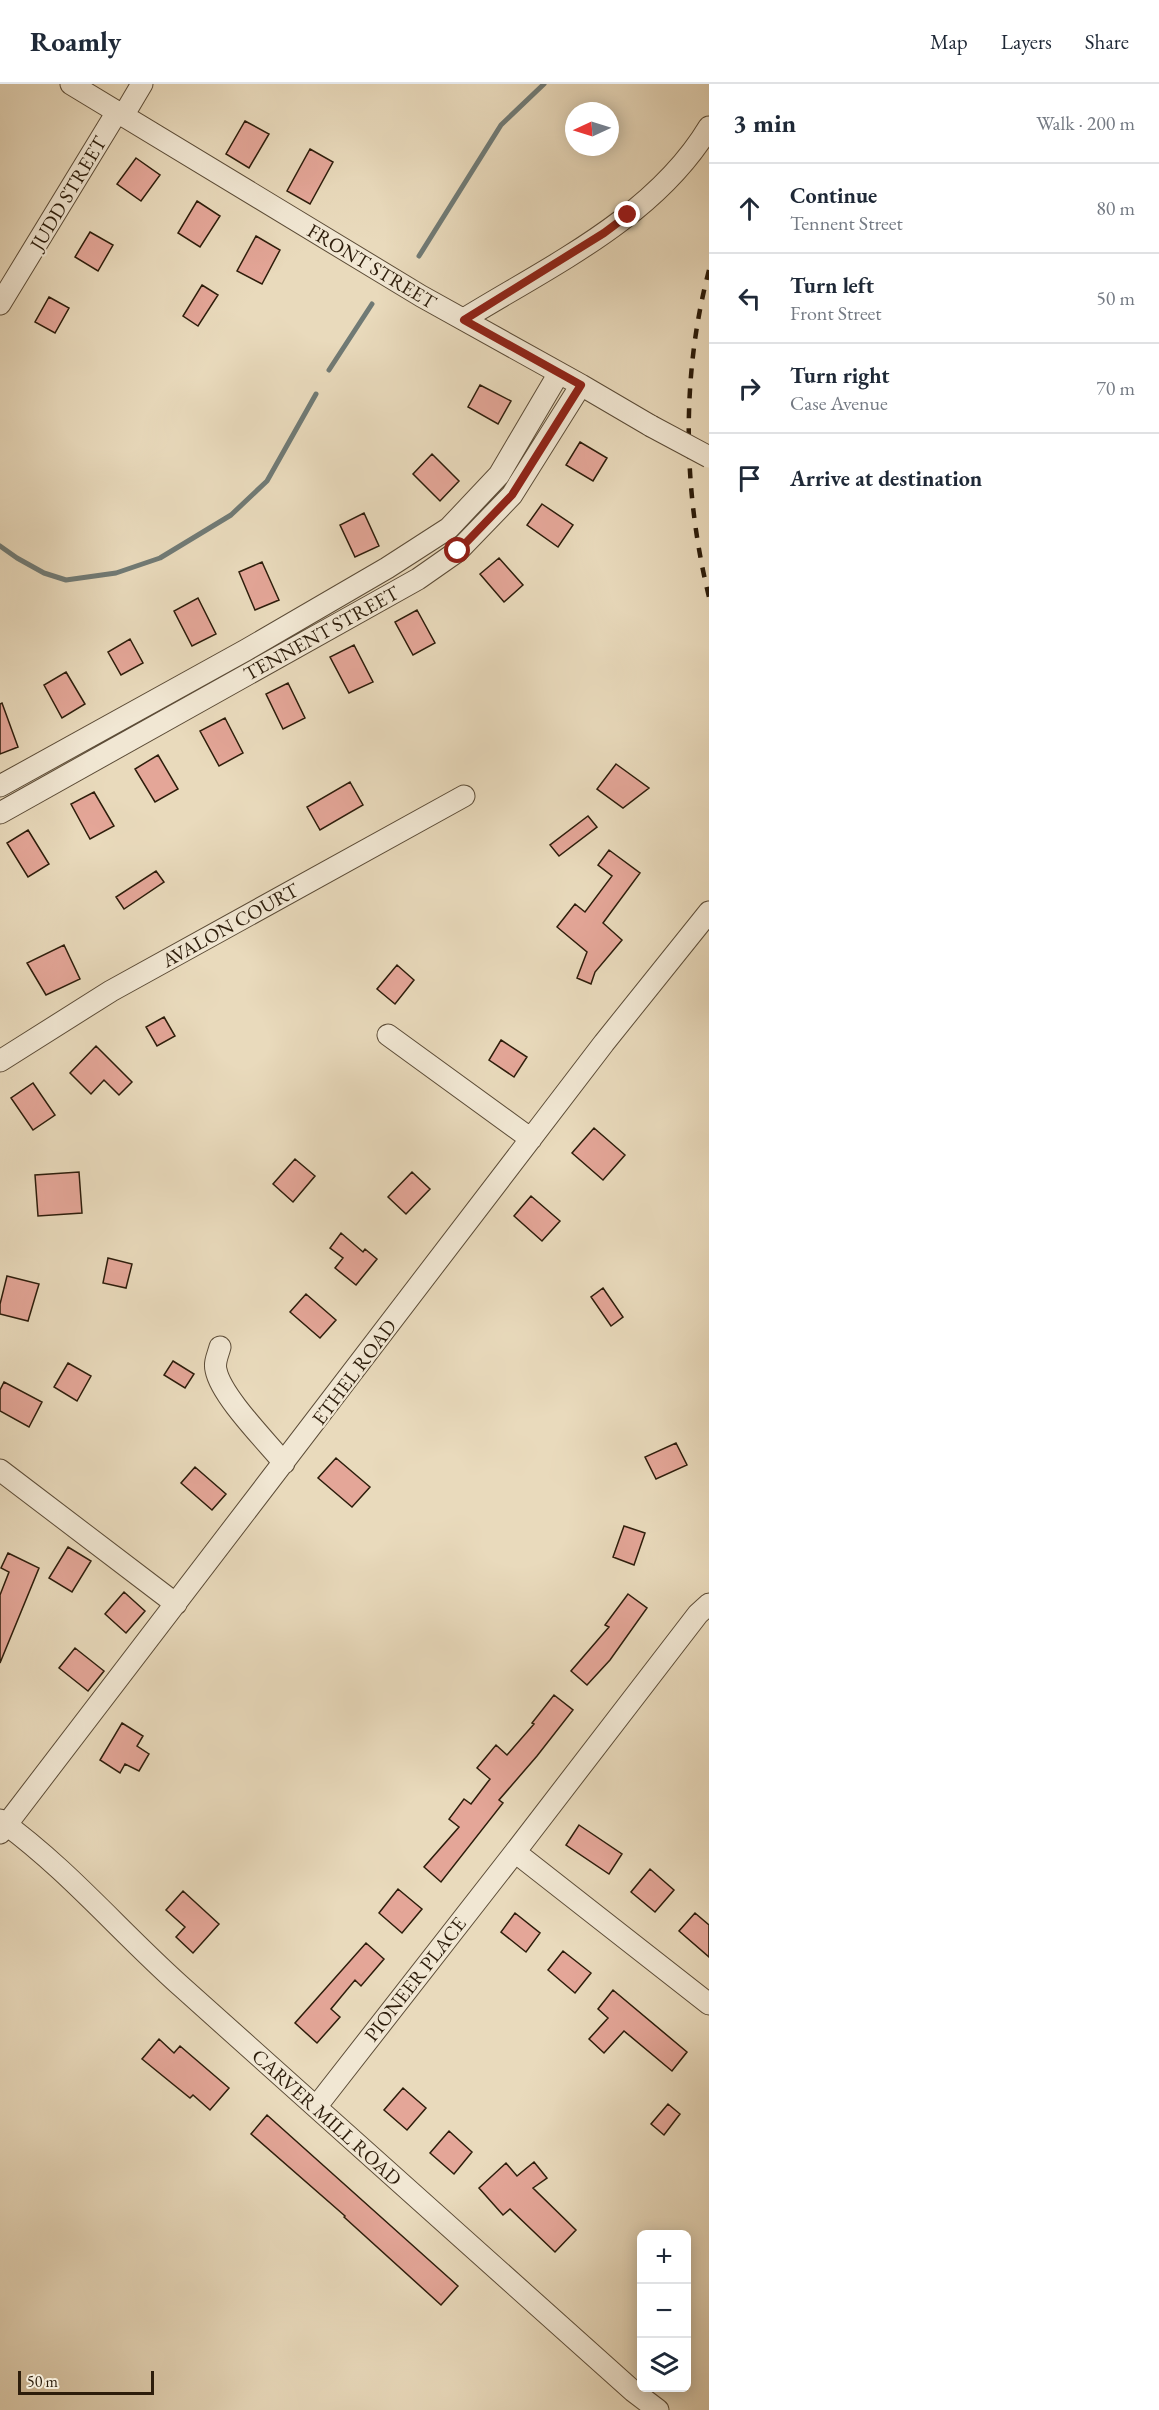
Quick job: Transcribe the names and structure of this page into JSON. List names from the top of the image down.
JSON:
{
  "streets": {
    "street": [
      "JUDD STREET",
      "FRONT STREET",
      "TENNENT STREET",
      "AVALON COURT",
      "ETHEL ROAD",
      "PIONEER PLACE",
      "CARVER MILL ROAD"
    ]
  },
  "crossings": [
    ["JUDD STREET", "FRONT STREET"],
    ["FRONT STREET", "TENNENT STREET"],
    ["ETHEL ROAD", "CARVER MILL ROAD"],
    ["PIONEER PLACE", "CARVER MILL ROAD"]
  ],
  "scale_bar": "50 m",
  "north": "left",
  "page": {
    "header": "Roamly",
    "nav": ["Map", "Layers", "Share"],
    "heading": ["3 min", "Walk · 200 m"],
    "list": [
      ["Continue", "Tennent Street", "80 m"],
      ["Turn left", "Front Street", "50 m"],
      ["Turn right", "Case Avenue", "70 m"],
      "Arrive at destination"
    ],
    "map_buttons": ["+", "−"],
    "scale": "50 m"
  }
}
